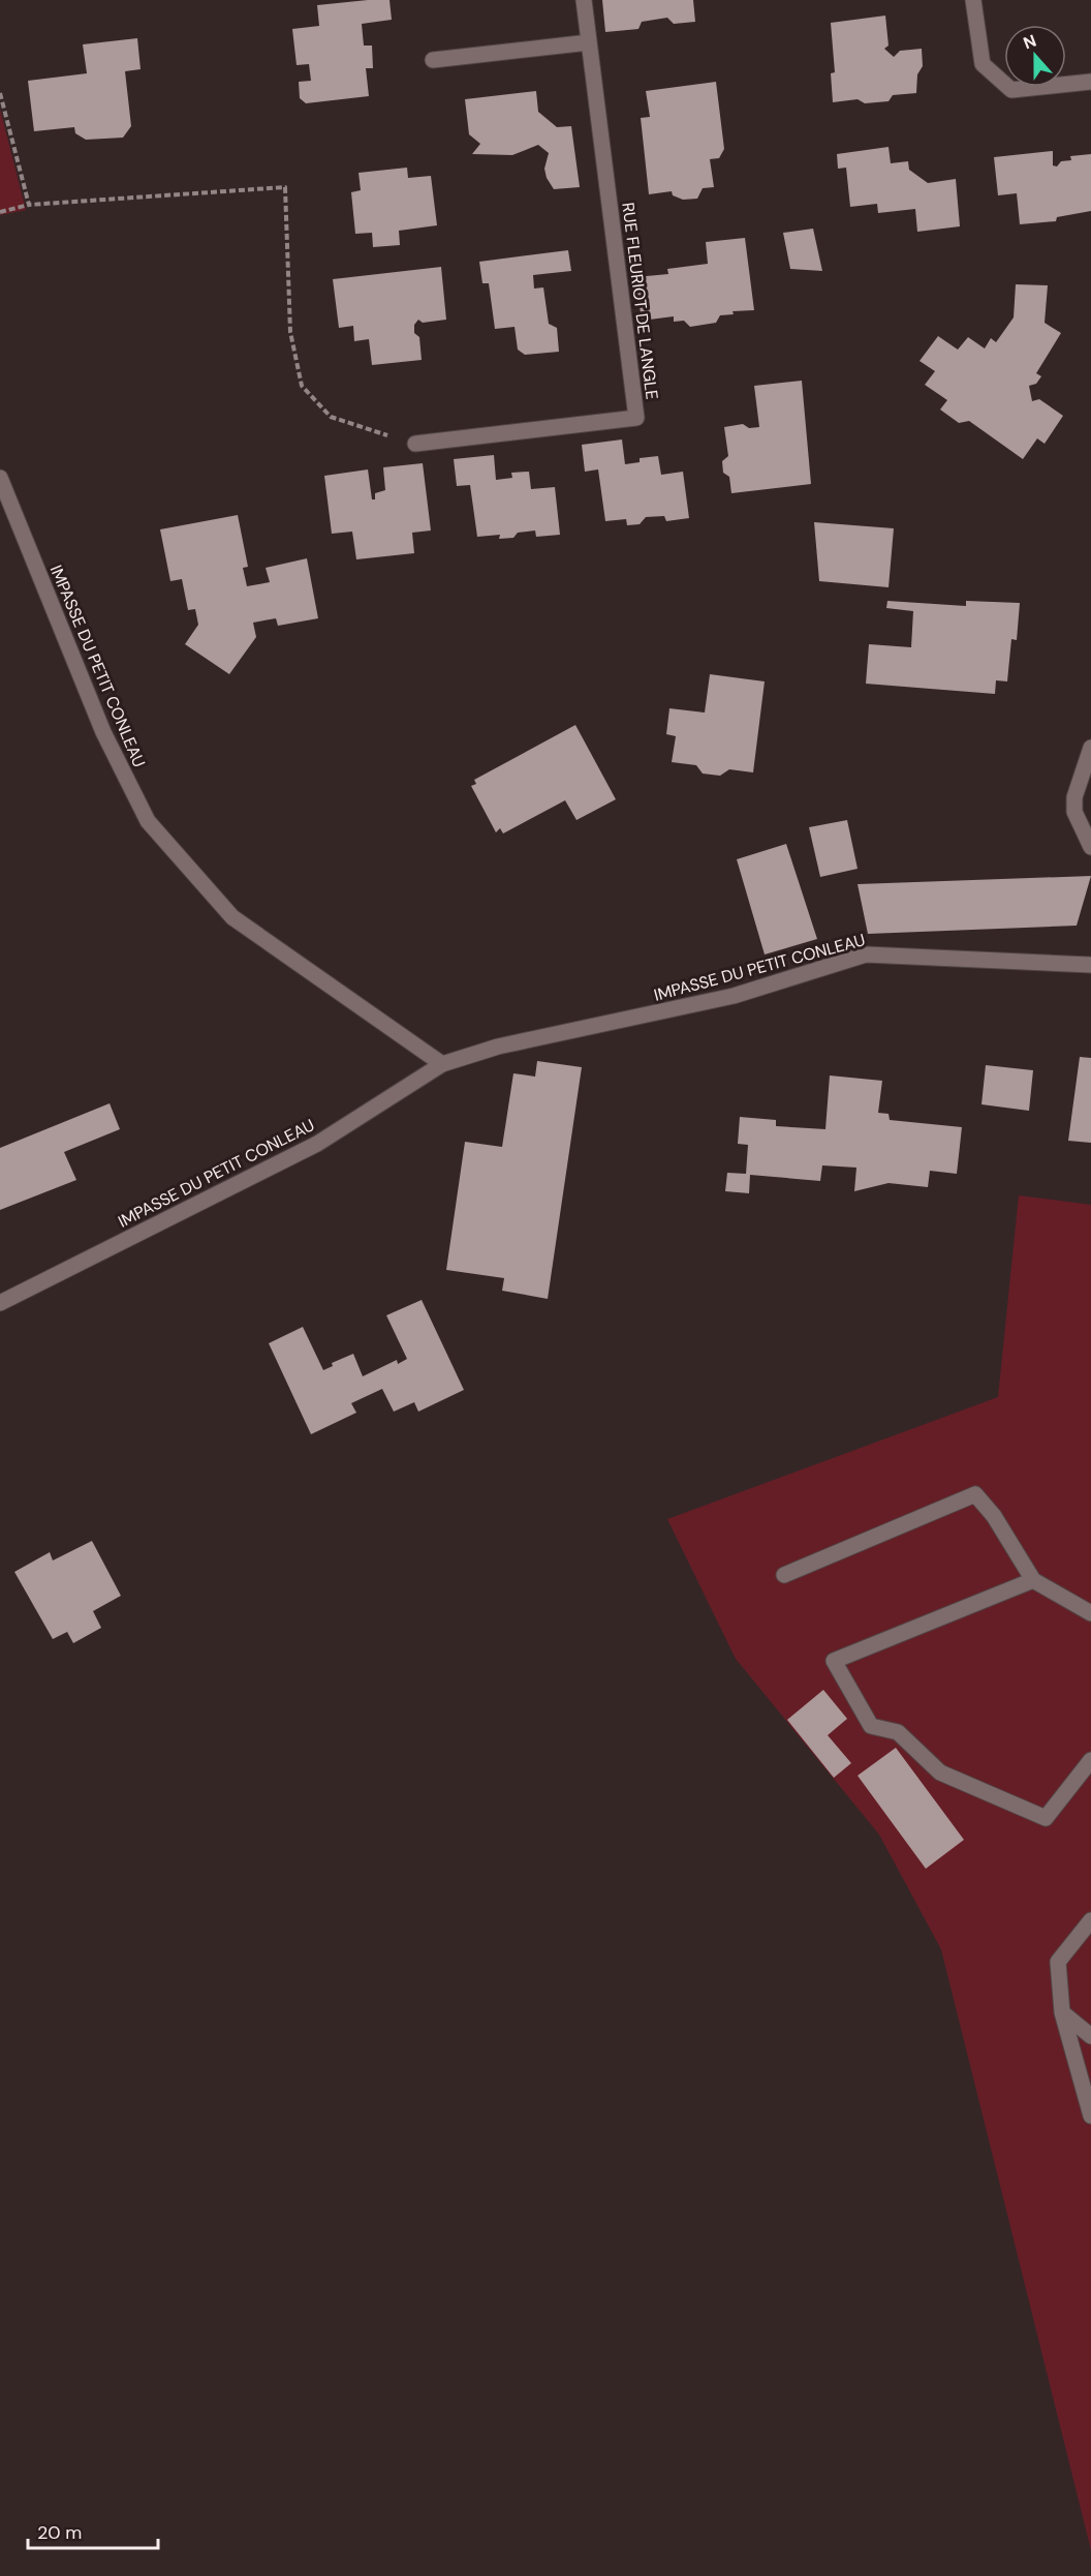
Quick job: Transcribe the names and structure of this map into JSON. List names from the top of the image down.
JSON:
{
  "streets": {
    "street": ["RUE FLEURIOT DE LANGLE", "IMPASSE DU PETIT CONLEAU"]
  },
  "scale_bar": "20 m",
  "north": "top"
}
